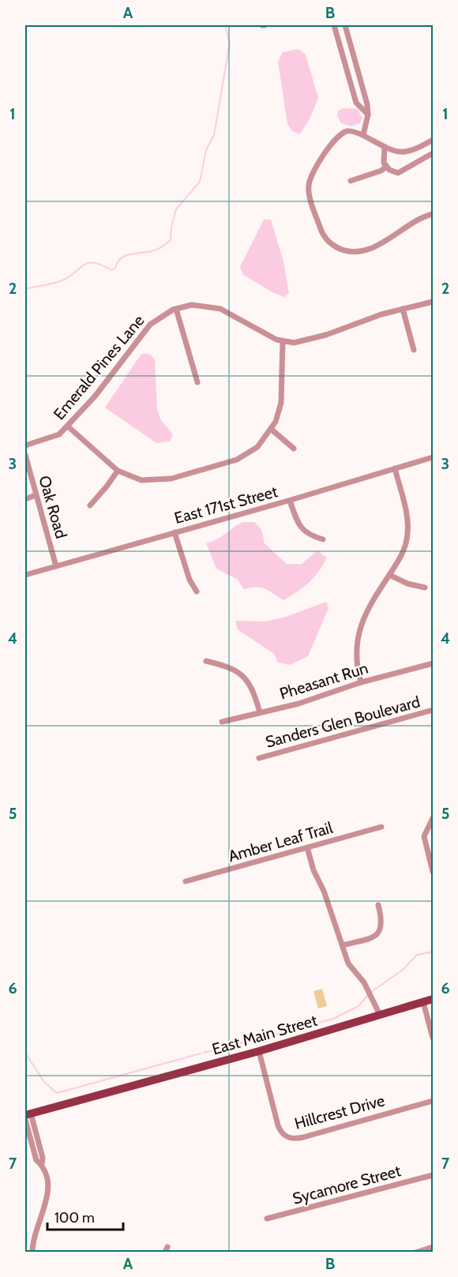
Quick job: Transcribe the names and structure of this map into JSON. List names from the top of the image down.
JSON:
{
  "streets": {
    "main road": ["East Main Street"],
    "street": [
      "Emerald Pines Lane",
      "East 171st Street",
      "Oak Road",
      "Pheasant Run",
      "Sanders Glen Boulevard",
      "Amber Leaf Trail",
      "Hillcrest Drive",
      "Sycamore Street"
    ]
  },
  "crossings": [
    ["East 171st Street", "Oak Road"],
    ["East Main Street", "Hillcrest Drive"]
  ],
  "scale_bar": "100 m",
  "grid": {
    "columns": ["A", "B"],
    "rows": [
      "1",
      "2",
      "3",
      "4",
      "5",
      "6",
      "7"
    ]
  }
}
